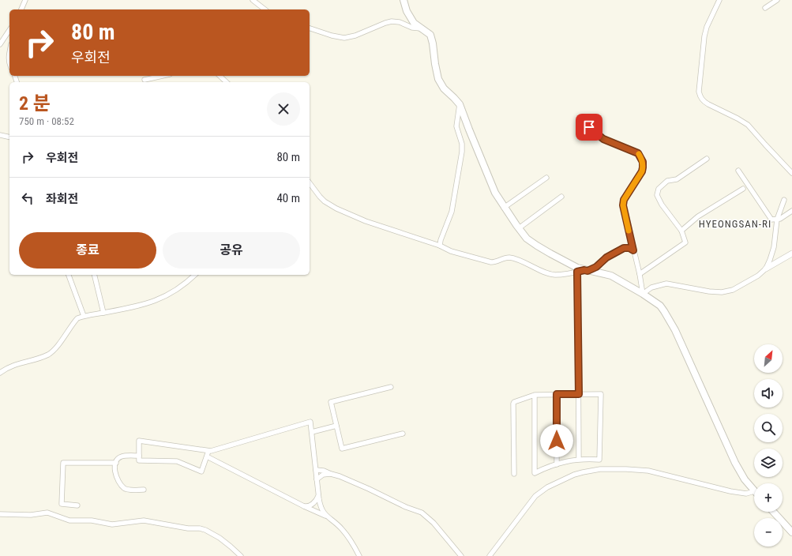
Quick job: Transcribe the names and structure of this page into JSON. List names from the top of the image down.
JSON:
{
  "districts": ["HYEONGSAN-RI"],
  "north": "top right",
  "page": {
    "turn": ["80 m", "우회전"],
    "heading": ["2 분", "750 m · 08:52"],
    "list": [
      {
        "name": "우회전",
        "value": "80 m"
      },
      {
        "name": "좌회전",
        "value": "40 m"
      }
    ],
    "buttons": ["종료", "공유"],
    "map_buttons": ["+", "−"]
  }
}
